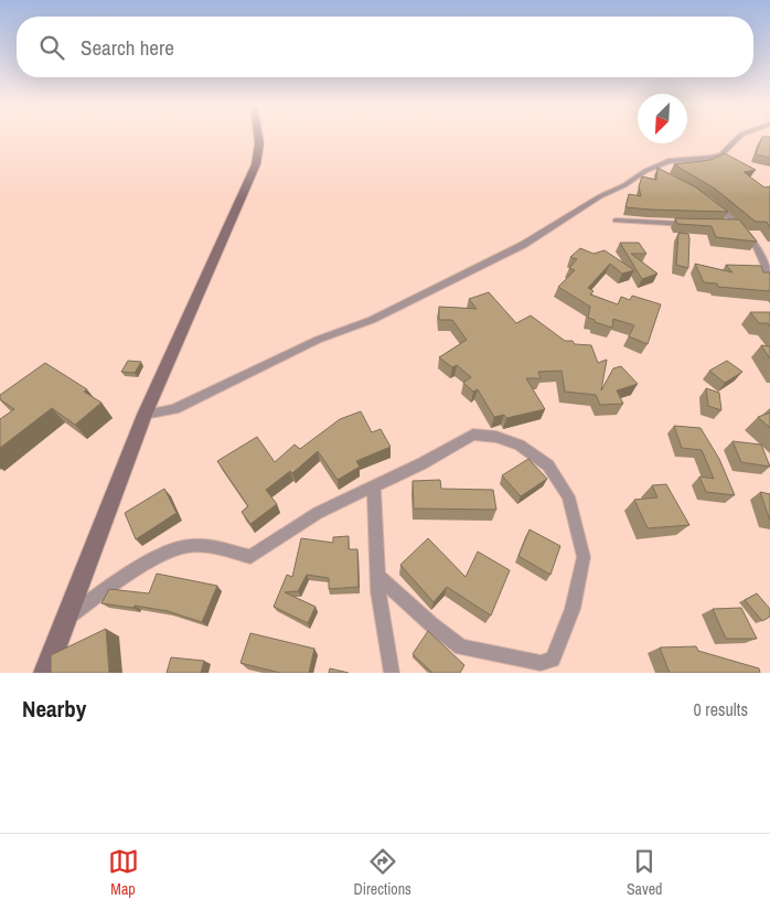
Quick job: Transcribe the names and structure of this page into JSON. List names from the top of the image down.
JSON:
{
  "north": "bottom left",
  "page": {
    "search": "Search here",
    "heading": ["Nearby", "0 results"],
    "nav": ["Map", "Directions", "Saved"]
  }
}
